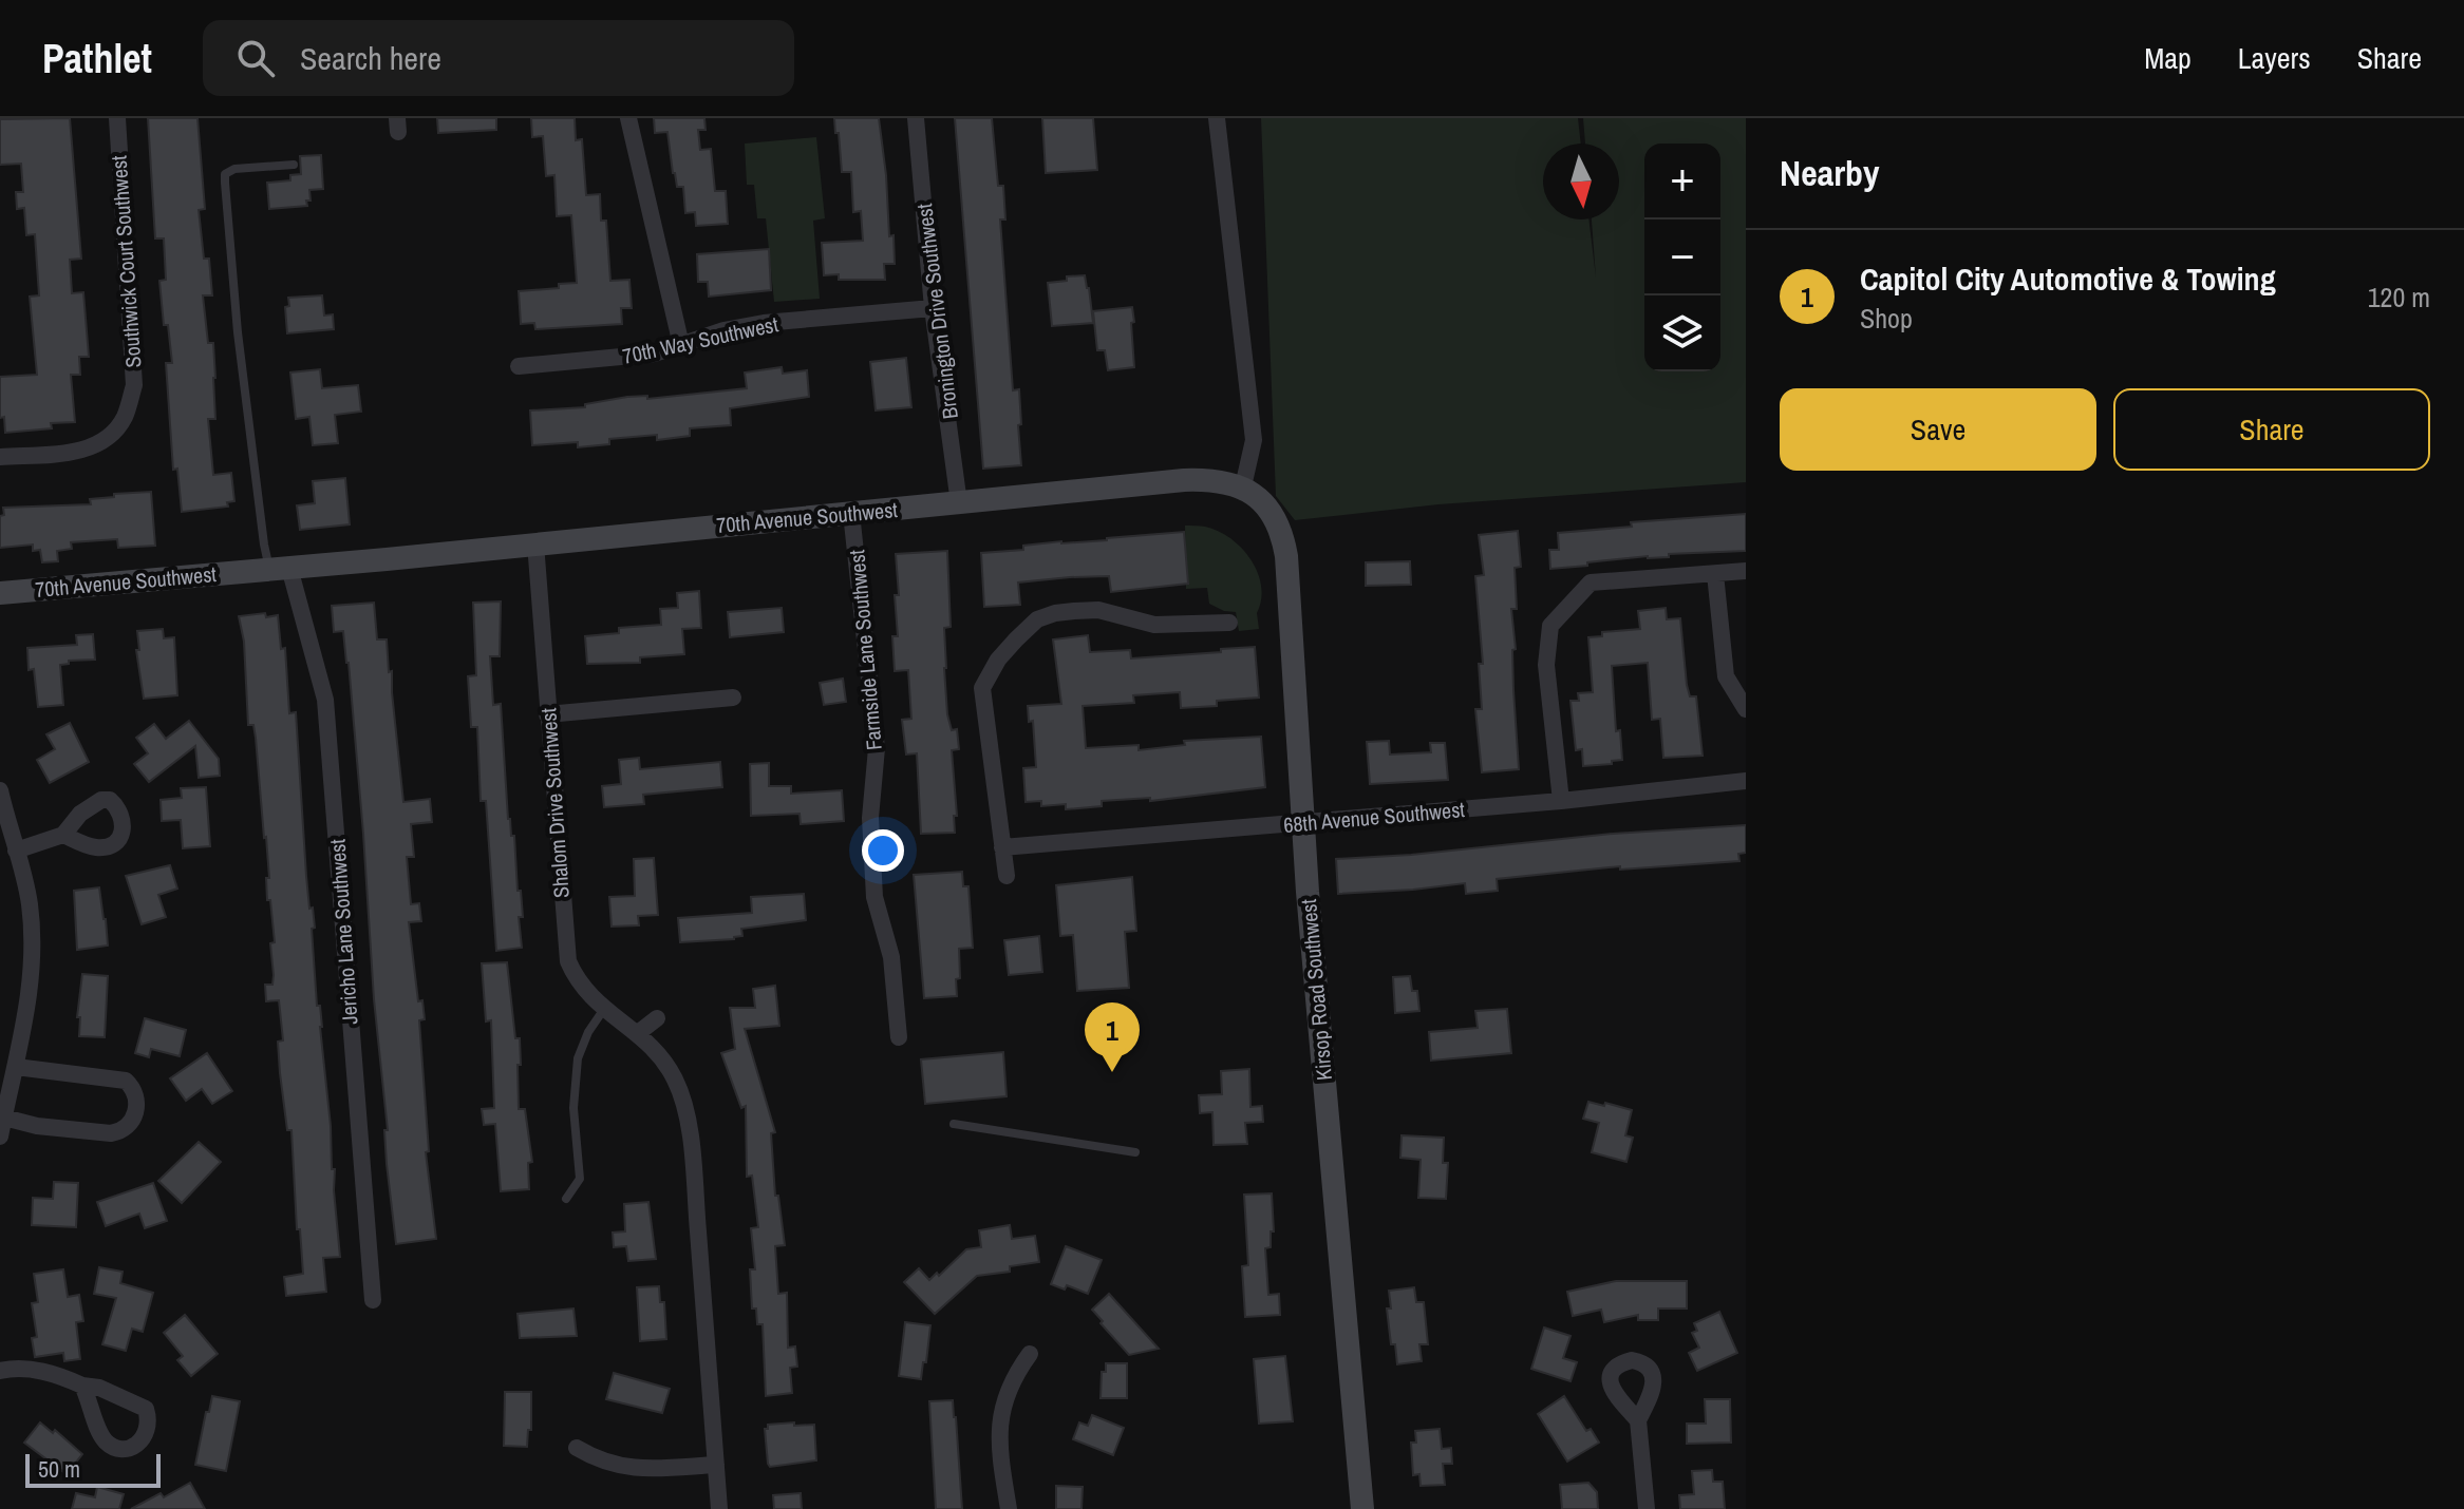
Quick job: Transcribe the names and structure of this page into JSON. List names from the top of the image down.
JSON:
{
  "streets": {
    "street": [
      "Southwick Court Southwest",
      "Bronington Drive Southwest",
      "70th Way Southwest",
      "70th Avenue Southwest",
      "Farmside Lane Southwest",
      "Shalom Drive Southwest",
      "68th Avenue Southwest",
      "Jericho Lane Southwest",
      "Kirsop Road Southwest"
    ]
  },
  "crossings": [
    ["Bronington Drive Southwest", "70th Way Southwest"],
    ["Bronington Drive Southwest", "70th Avenue Southwest"],
    ["70th Avenue Southwest", "Farmside Lane Southwest"],
    ["70th Avenue Southwest", "Shalom Drive Southwest"],
    ["70th Avenue Southwest", "Jericho Lane Southwest"],
    ["70th Avenue Southwest", "Kirsop Road Southwest"],
    ["68th Avenue Southwest", "Kirsop Road Southwest"]
  ],
  "scale_bar": "50 m",
  "north": "bottom",
  "page": {
    "header": "Pathlet",
    "search": "Search here",
    "nav": ["Map", "Layers", "Share"],
    "heading": "Nearby",
    "map_buttons": ["+", "−"],
    "list": [
      {
        "mark": "1",
        "name": "Capitol City Automotive & Towing",
        "note": "Shop",
        "value": "120 m"
      }
    ],
    "buttons": ["Save", "Share"],
    "pins": "1",
    "scale": "50 m"
  }
}
